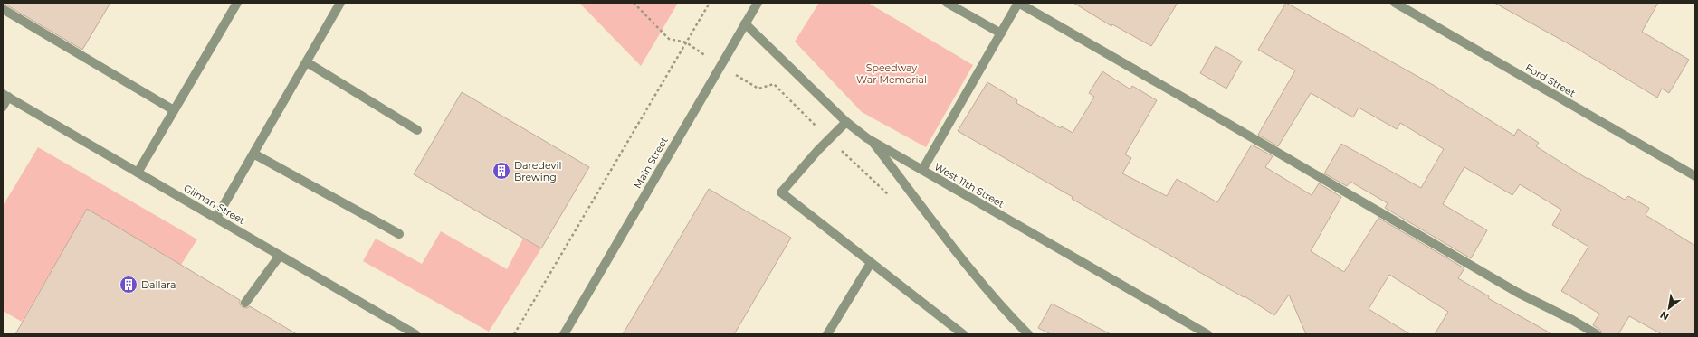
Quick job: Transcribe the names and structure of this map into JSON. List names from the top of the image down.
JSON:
{
  "streets": {
    "street": [
      "Ford Street",
      "Main Street",
      "West 11th Street",
      "Gilman Street"
    ]
  },
  "crossings": [
    ["Main Street", "West 11th Street"]
  ],
  "parks": ["Speedway War Memorial"],
  "places": {
    "building": ["Daredevil Brewing", "Dallara"]
  },
  "north": "bottom left"
}
